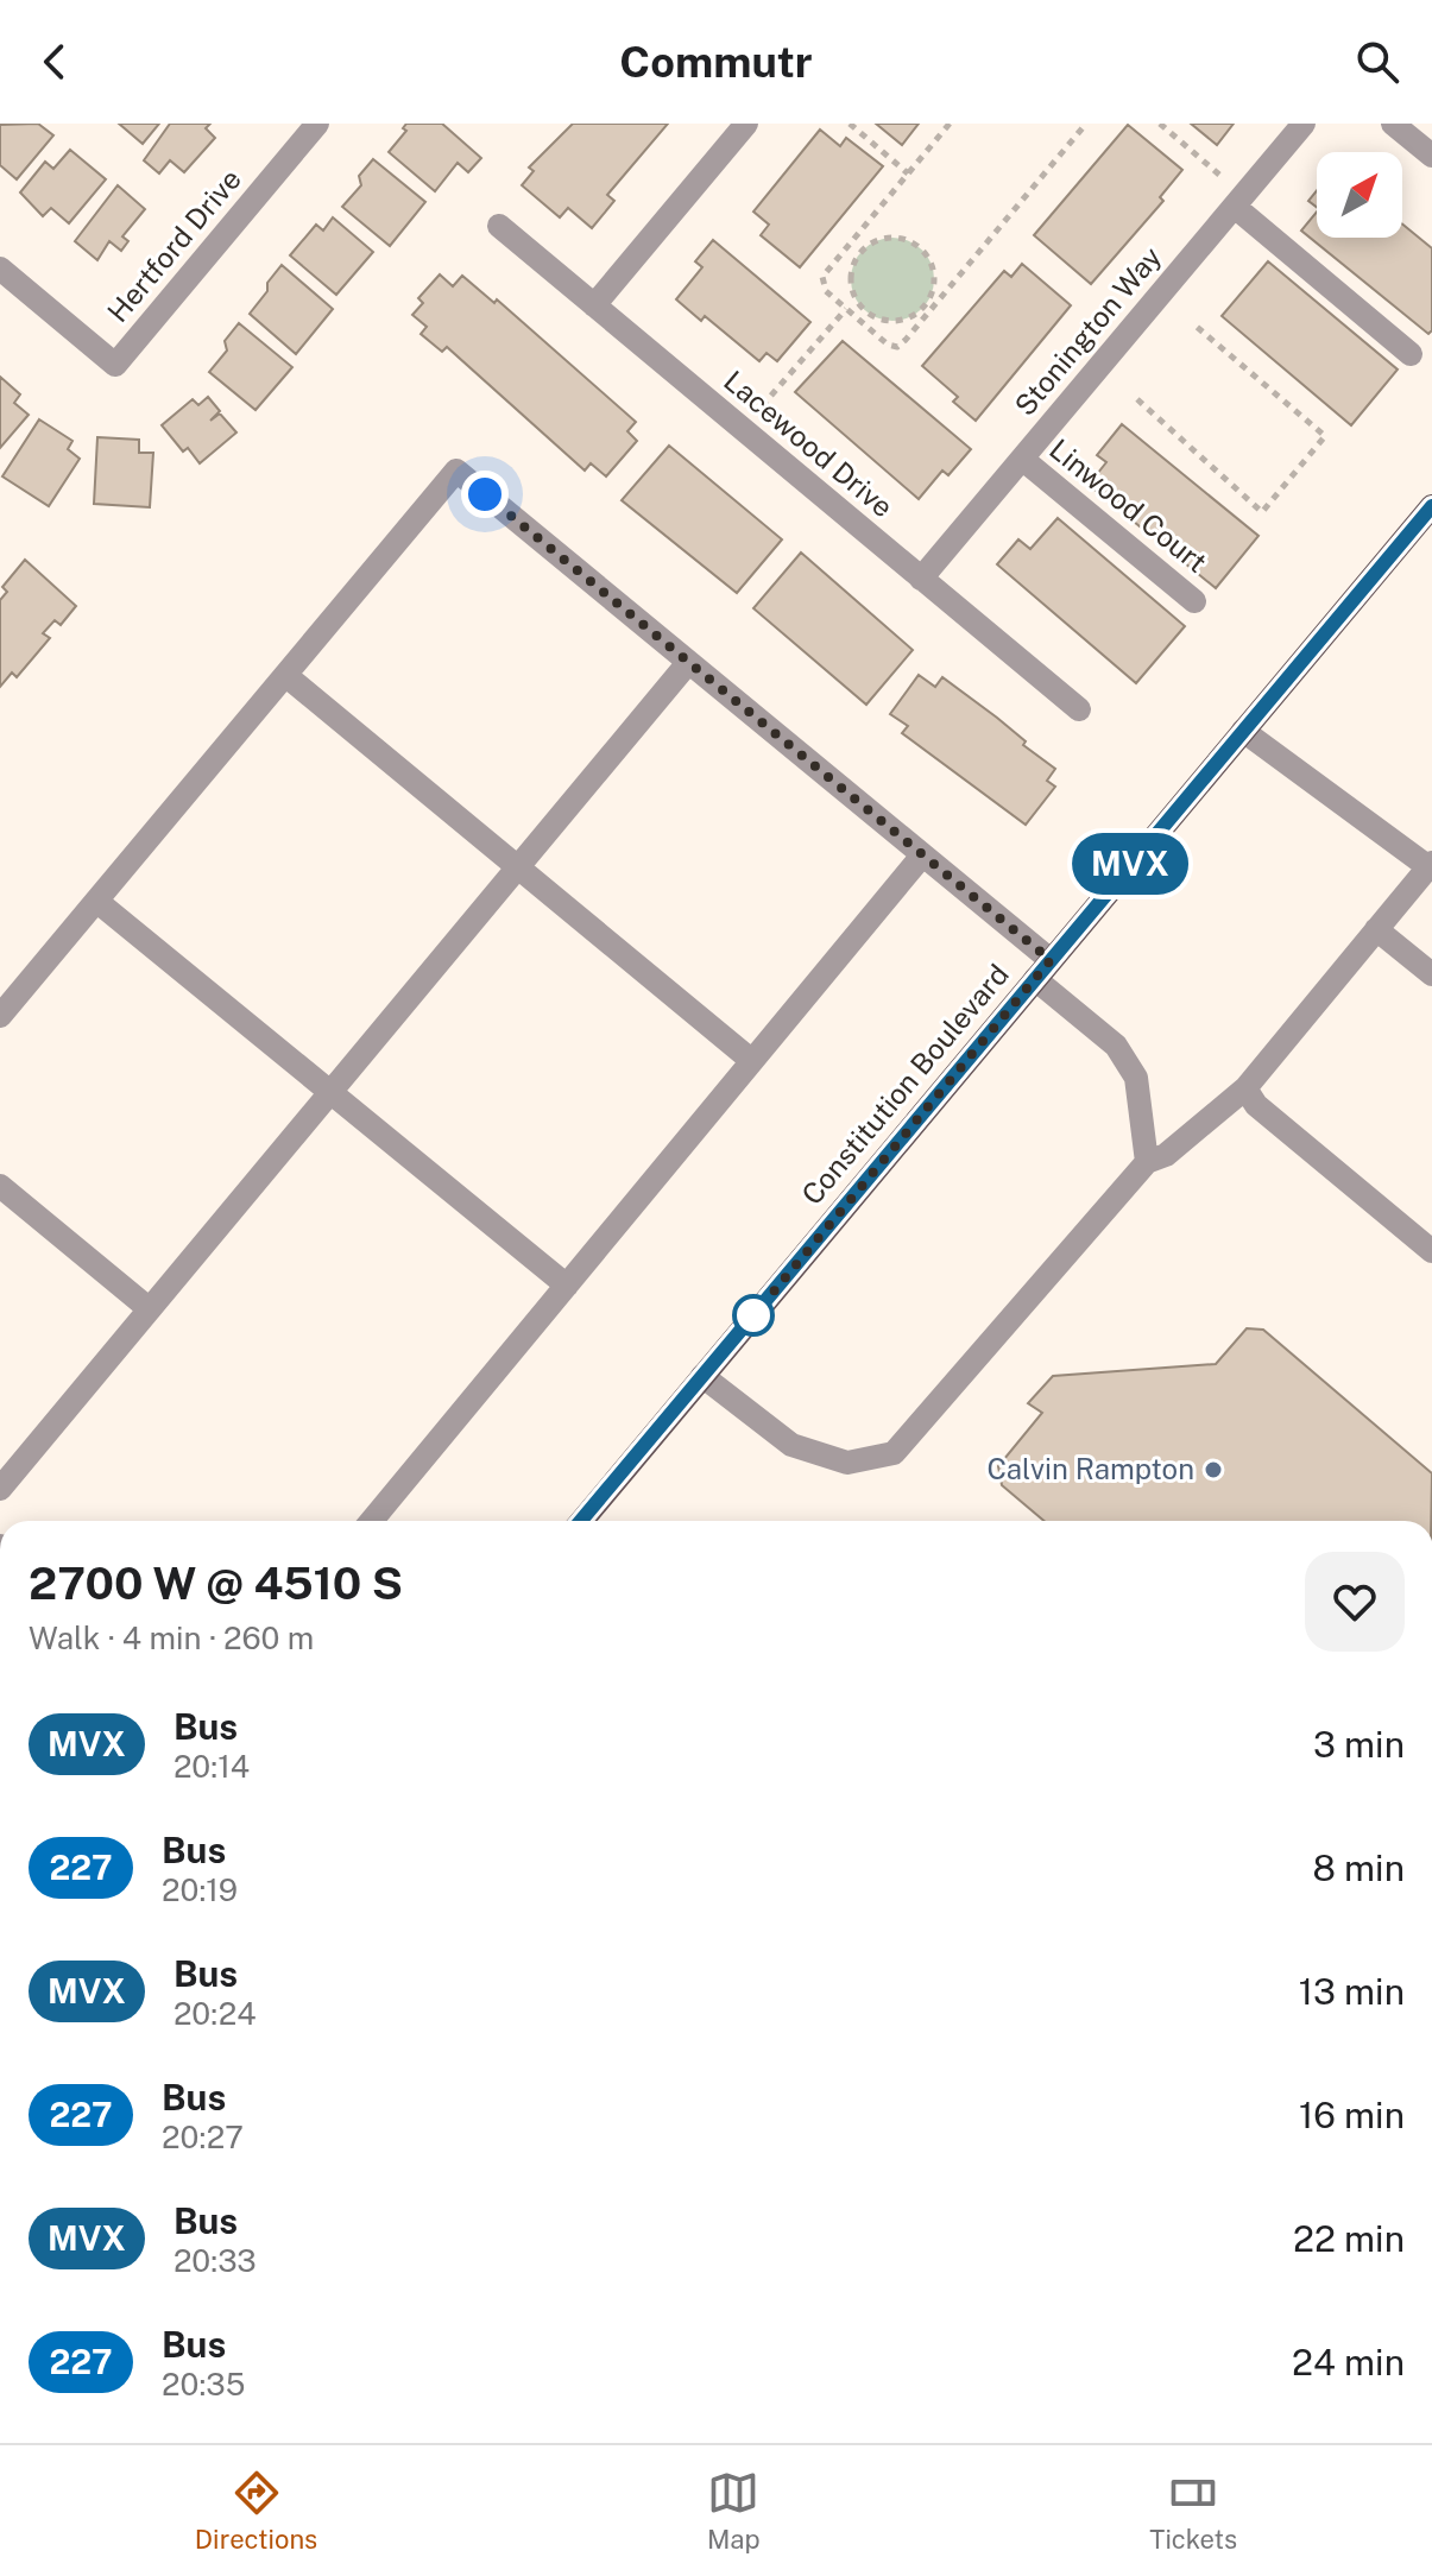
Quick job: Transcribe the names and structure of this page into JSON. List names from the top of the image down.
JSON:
{
  "streets": {
    "main road": ["Constitution Boulevard"],
    "street": [
      "Hertford Drive",
      "Stonington Way",
      "Lacewood Drive",
      "Linwood Court"
    ]
  },
  "crossings": [
    ["Stonington Way", "Lacewood Drive"],
    ["Stonington Way", "Linwood Court"]
  ],
  "places": ["Calvin Rampton"],
  "lines": ["bus line MVX"],
  "north": "top right",
  "page": {
    "header": "Commutr",
    "on_map": "MVX",
    "heading": ["2700 W @ 4510 S", "Walk · 4 min · 260 m"],
    "list": [
      {
        "mark": "MVX",
        "name": "Bus",
        "note": "20:14",
        "value": "3 min"
      },
      {
        "mark": "227",
        "name": "Bus",
        "note": "20:19",
        "value": "8 min"
      },
      {
        "mark": "MVX",
        "name": "Bus",
        "note": "20:24",
        "value": "13 min"
      },
      {
        "mark": "227",
        "name": "Bus",
        "note": "20:27",
        "value": "16 min"
      },
      {
        "mark": "MVX",
        "name": "Bus",
        "note": "20:33",
        "value": "22 min"
      },
      {
        "mark": "227",
        "name": "Bus",
        "note": "20:35",
        "value": "24 min"
      }
    ],
    "tabs": ["Directions", "Map", "Tickets"]
  }
}
